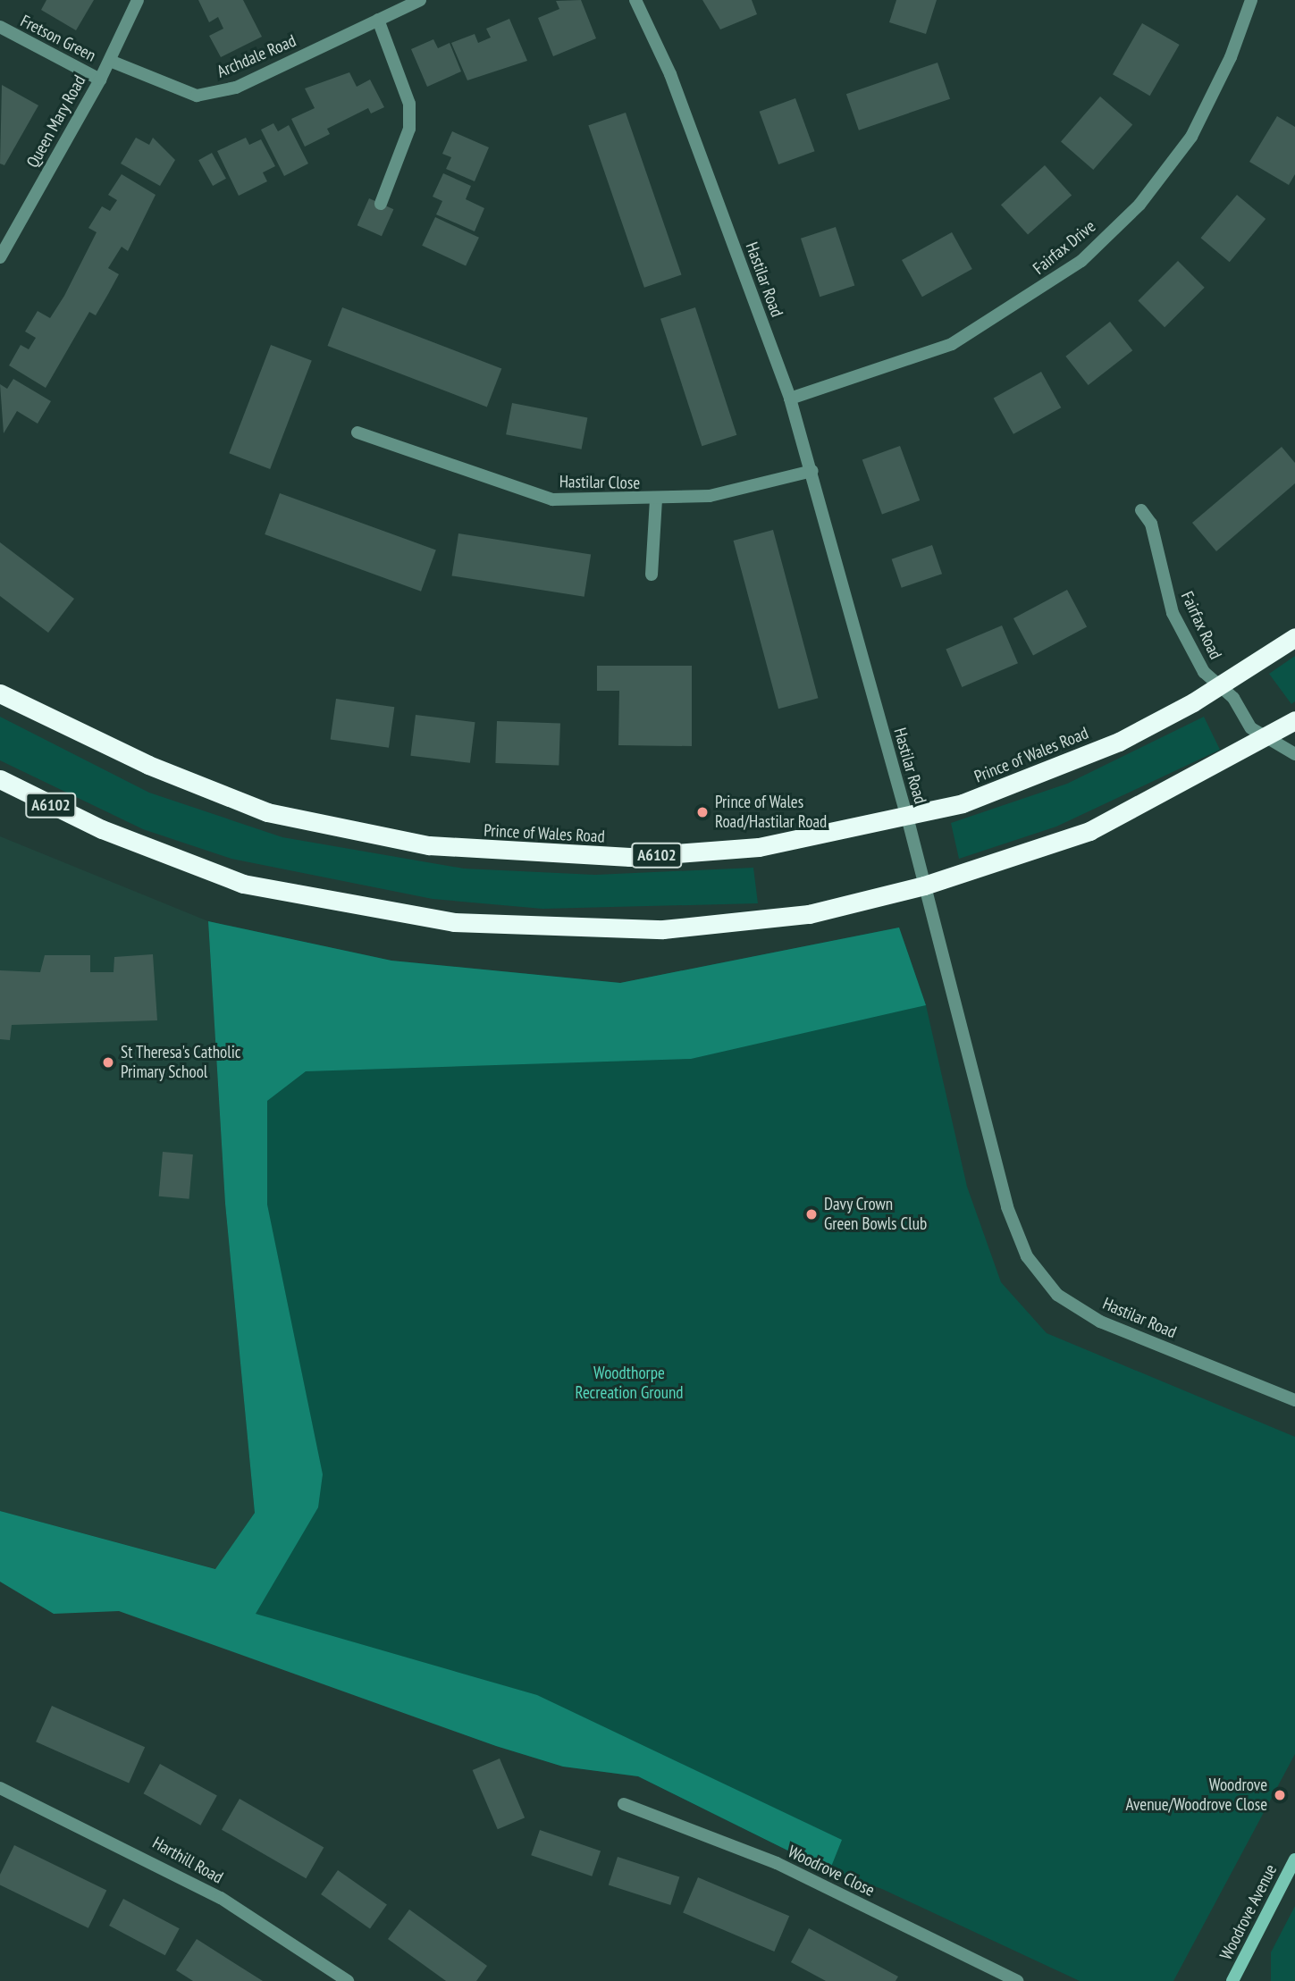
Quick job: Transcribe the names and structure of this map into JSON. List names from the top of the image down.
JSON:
{
  "streets": {
    "highway": ["Prince of Wales Road", "A6102"],
    "street": [
      "Fretson Green",
      "Archdale Road",
      "Queen Mary Road",
      "Fairfax Drive",
      "Hastilar Road",
      "Hastilar Close",
      "Fairfax Road",
      "Harthill Road",
      "Woodrove Close",
      "Woodrove Avenue"
    ]
  },
  "crossings": [
    ["Fretson Green", "Queen Mary Road"],
    ["Archdale Road", "Queen Mary Road"],
    ["Fairfax Drive", "Hastilar Road"],
    ["Hastilar Road", "Hastilar Close"],
    ["Hastilar Road", "Prince of Wales Road"],
    ["Hastilar Road", "A6102"],
    ["Fairfax Road", "Prince of Wales Road"],
    ["Fairfax Road", "A6102"]
  ],
  "parks": ["Woodthorpe Recreation Ground"],
  "places": [
    "Prince of Wales Road/Hastilar Road",
    "St Theresa's Catholic Primary School",
    "Davy Crown Green Bowls Club",
    "Woodrove Avenue/Woodrove Close"
  ]
}
